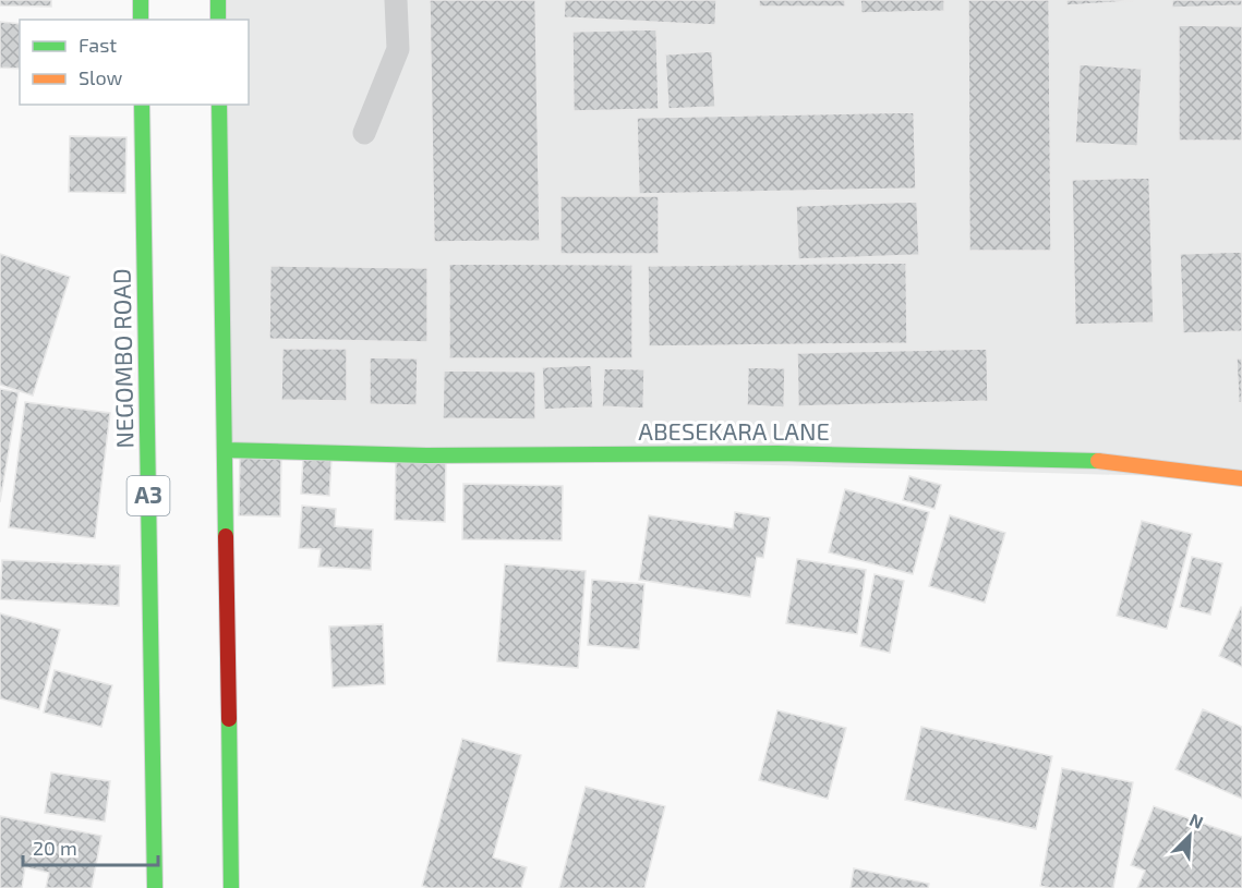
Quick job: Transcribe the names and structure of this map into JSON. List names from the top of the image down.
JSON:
{
  "streets": {
    "main road": ["NEGOMBO ROAD", "ABESEKARA LANE", "A3"]
  },
  "legend": ["Fast", "Slow"],
  "scale_bar": "20 m",
  "north": "top right"
}
